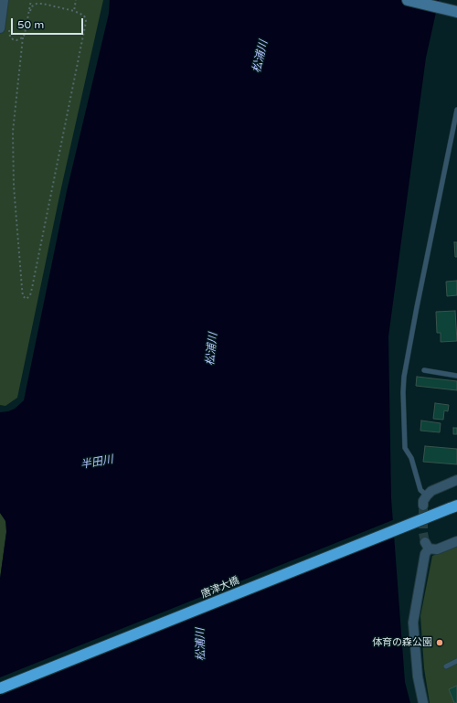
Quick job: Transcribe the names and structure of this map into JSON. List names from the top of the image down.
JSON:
{
  "streets": {
    "highway": ["唐津大橋"]
  },
  "water": ["松浦川", "半田川"],
  "places": ["体育の森公園"],
  "scale_bar": "50 m"
}
